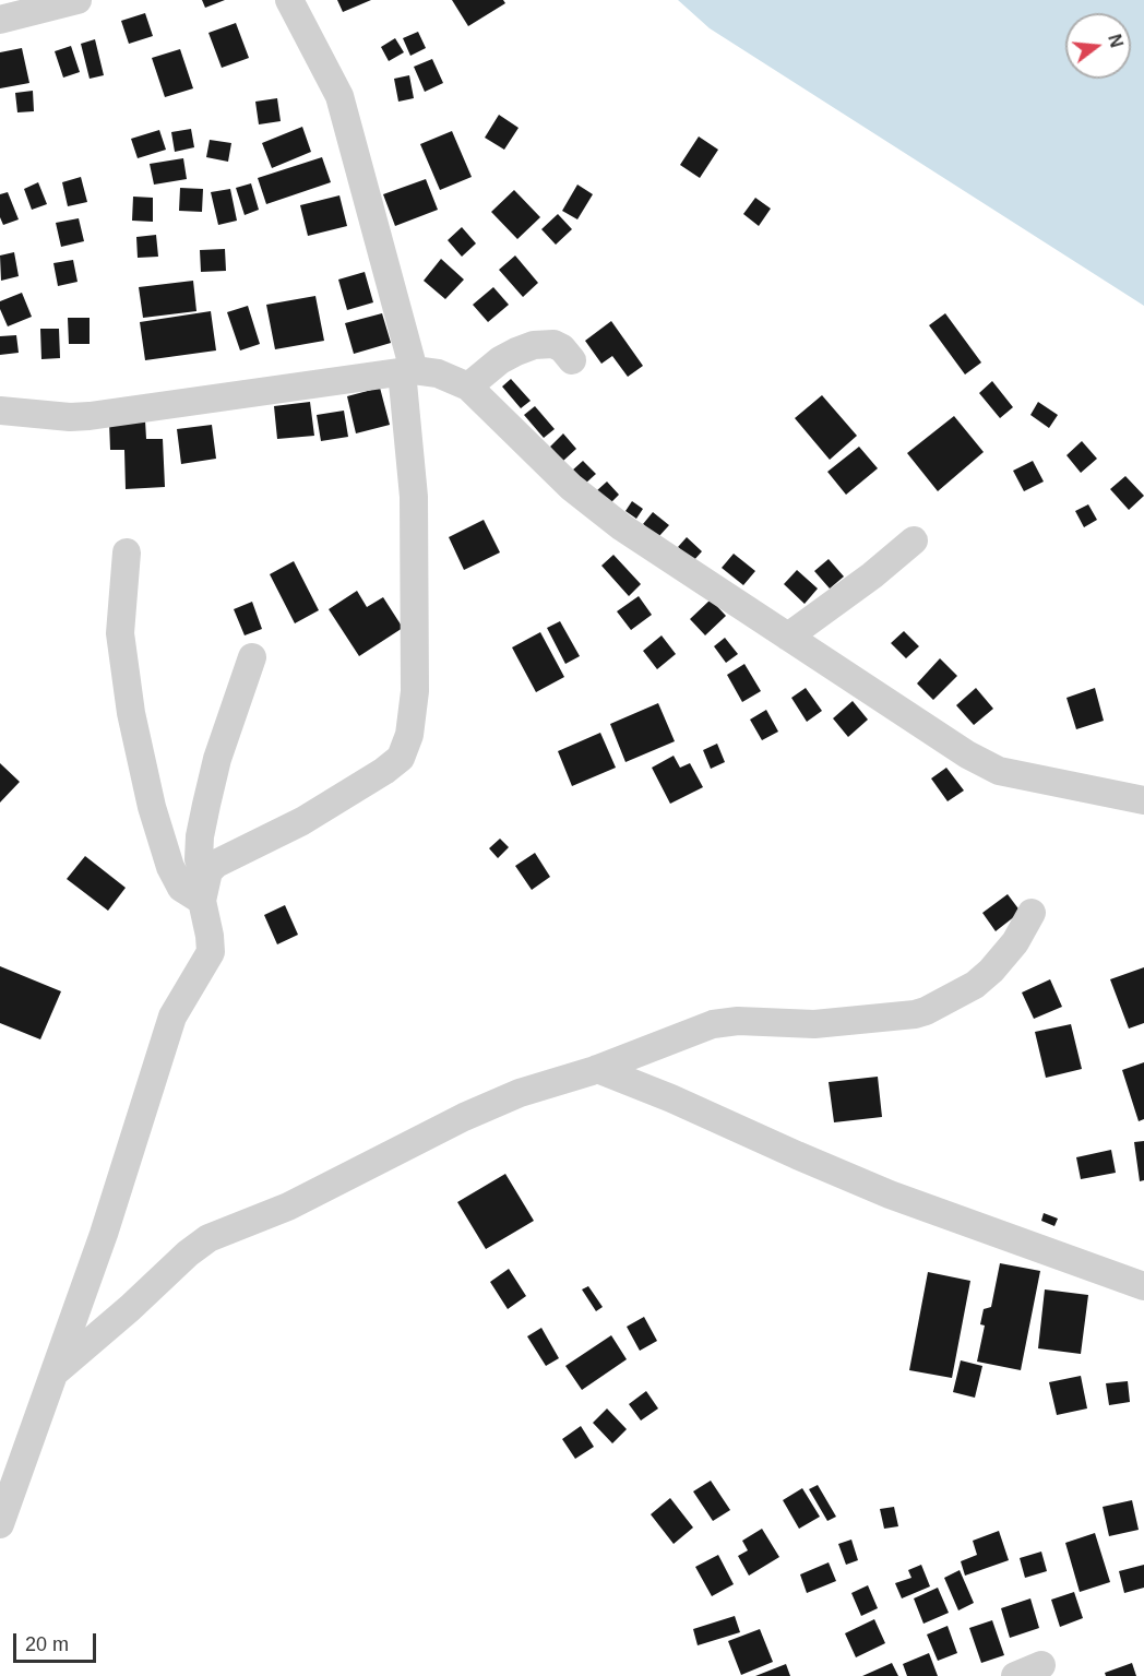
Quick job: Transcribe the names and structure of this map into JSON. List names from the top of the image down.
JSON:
{
  "scale_bar": "20 m",
  "north": "right"
}
